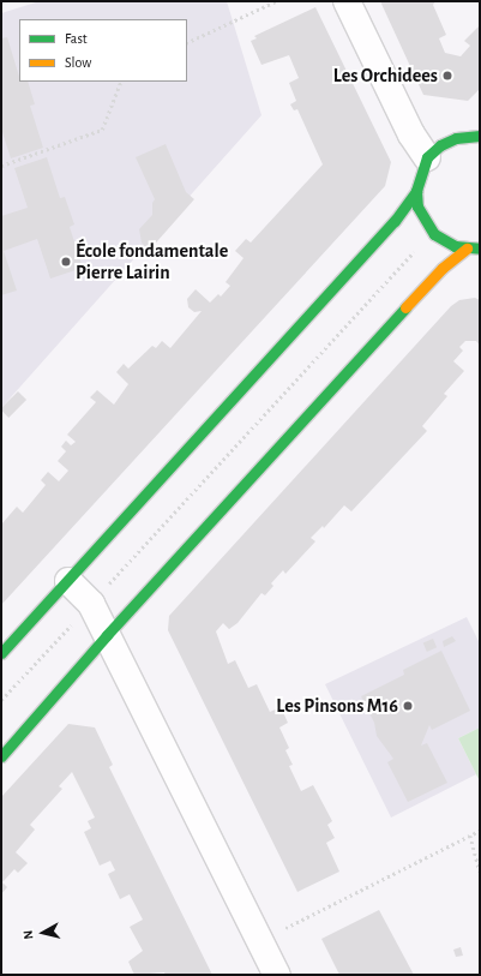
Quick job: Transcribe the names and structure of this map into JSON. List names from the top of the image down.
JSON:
{
  "places": ["Les Orchidees", "École fondamentale Pierre Lairin", "Les Pinsons M16"],
  "legend": ["Fast", "Slow"],
  "north": "left"
}
